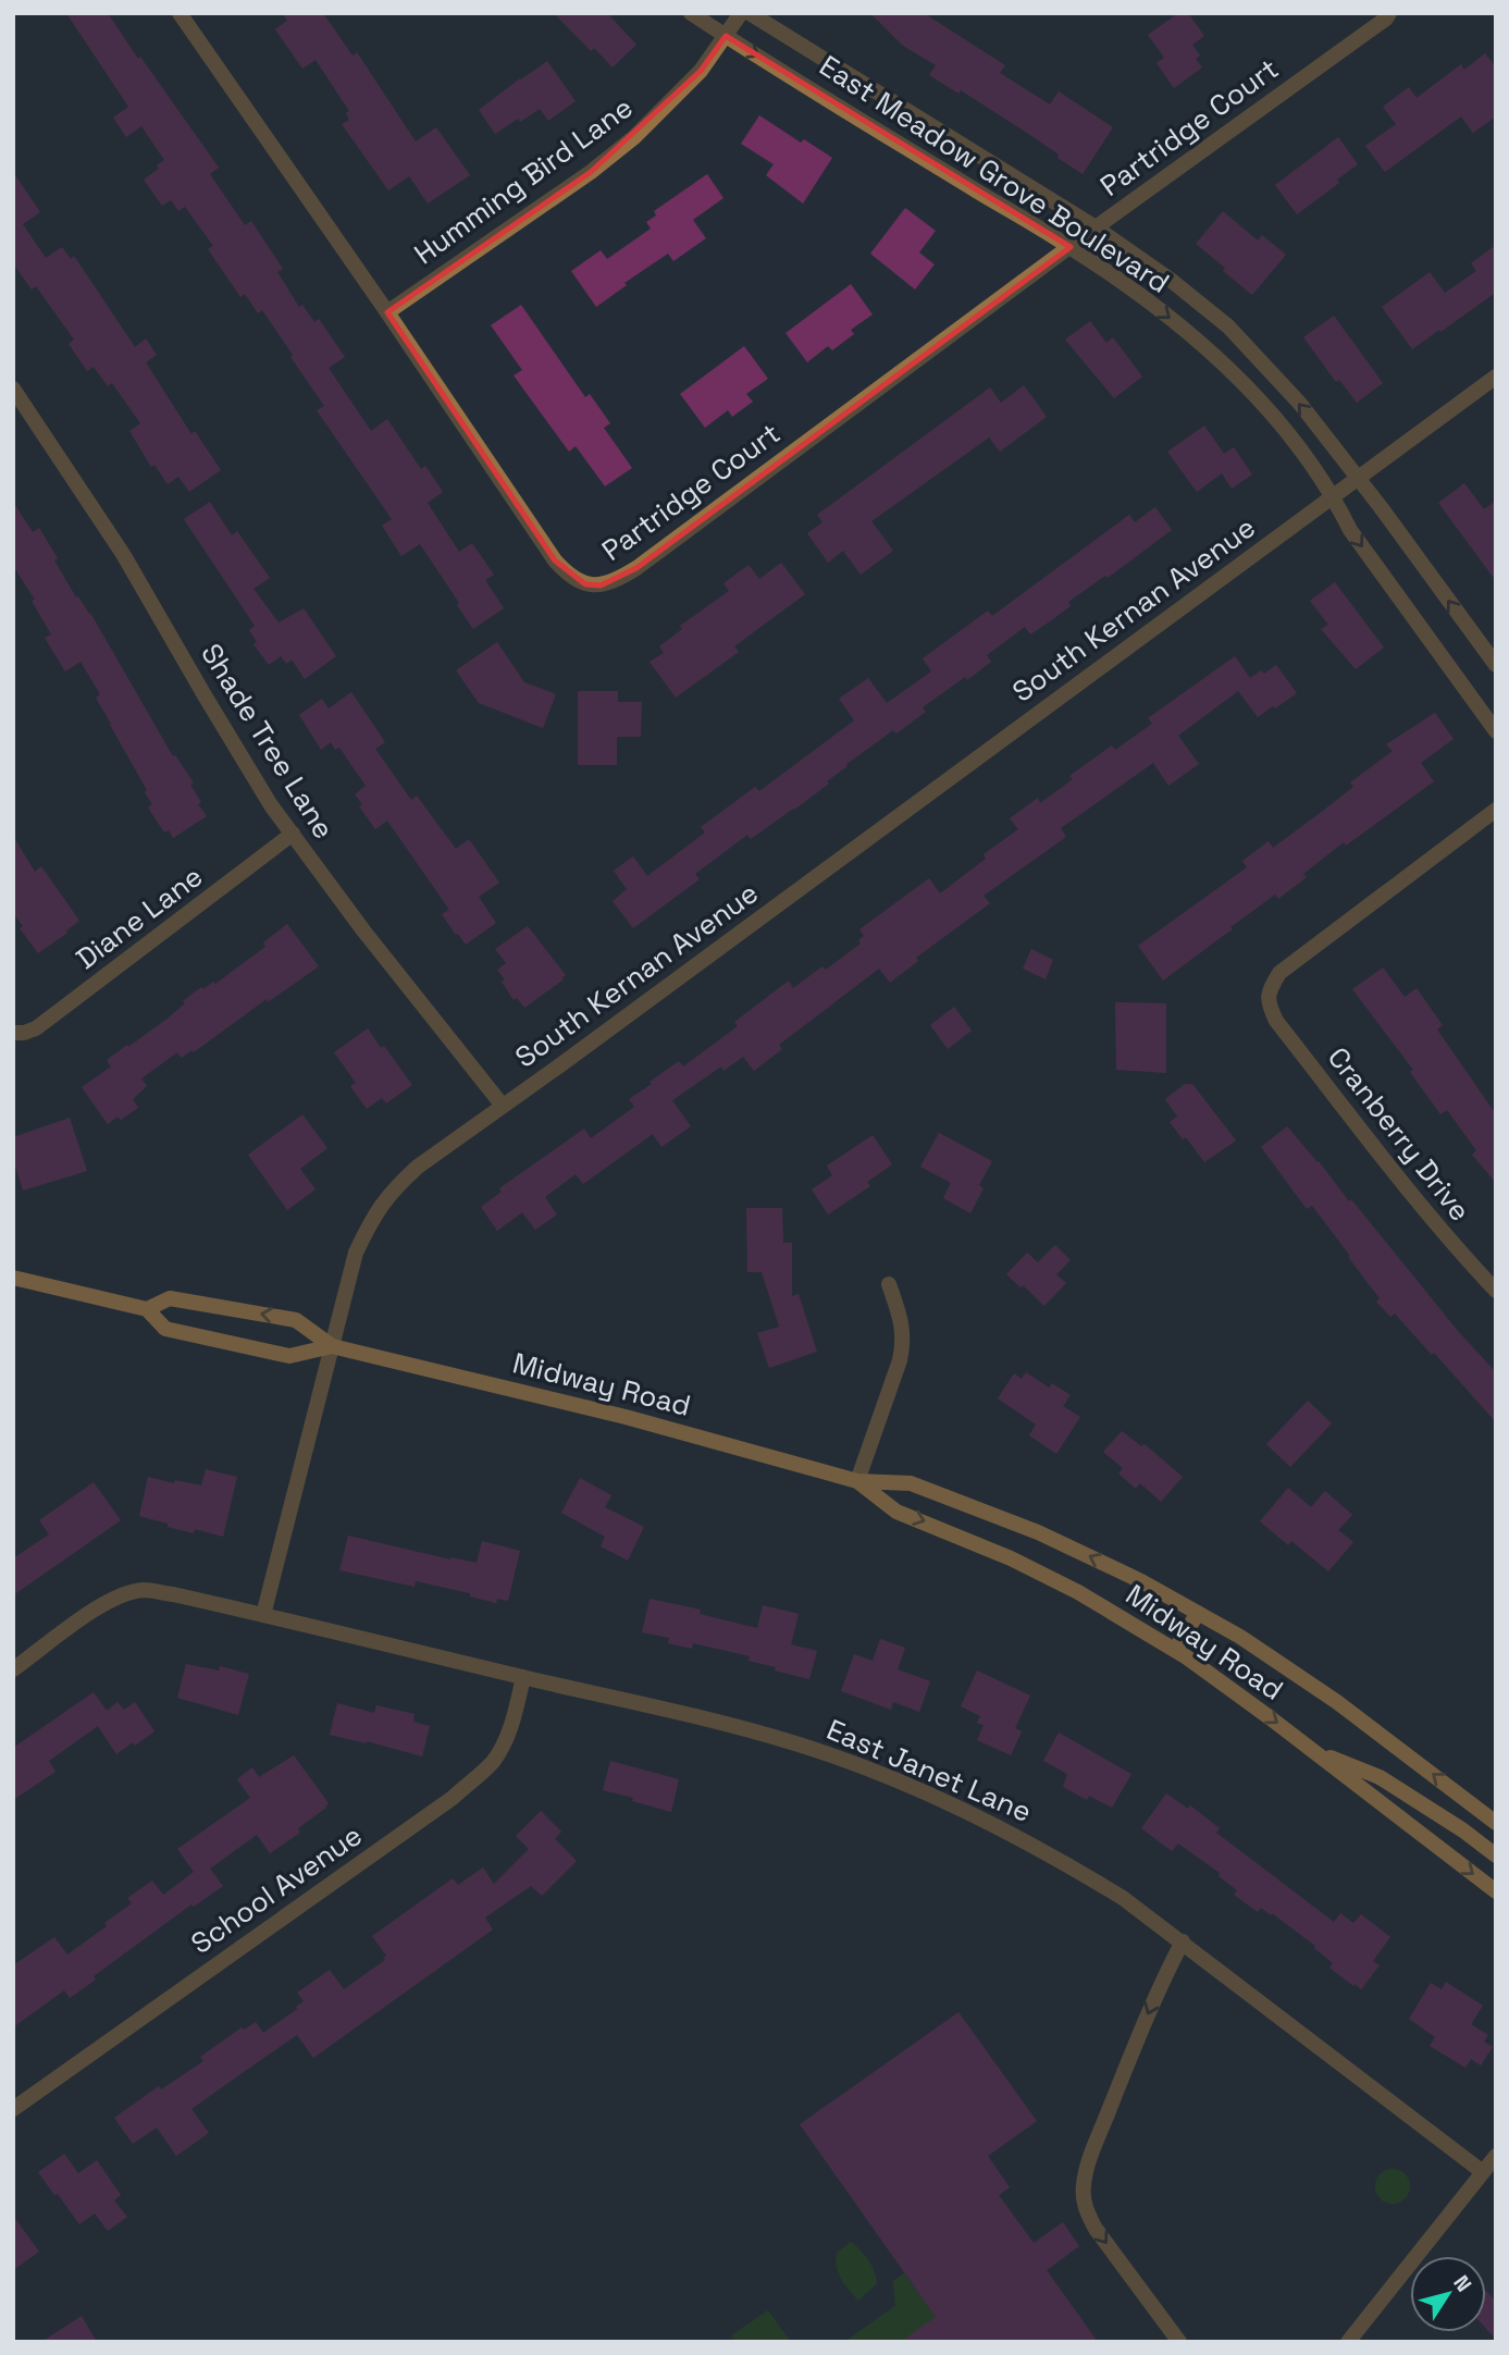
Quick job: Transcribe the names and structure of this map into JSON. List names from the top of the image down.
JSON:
{
  "streets": {
    "main road": ["Midway Road"],
    "street": [
      "Partridge Court",
      "East Meadow Grove Boulevard",
      "Humming Bird Lane",
      "South Kernan Avenue",
      "Shade Tree Lane",
      "Diane Lane",
      "Cranberry Drive",
      "East Janet Lane",
      "School Avenue"
    ]
  },
  "crossings": [
    ["Partridge Court", "East Meadow Grove Boulevard"],
    ["Partridge Court", "Humming Bird Lane"],
    ["East Meadow Grove Boulevard", "Humming Bird Lane"],
    ["East Meadow Grove Boulevard", "South Kernan Avenue"],
    ["South Kernan Avenue", "Shade Tree Lane"],
    ["South Kernan Avenue", "Midway Road"],
    ["South Kernan Avenue", "East Janet Lane"],
    ["Shade Tree Lane", "Diane Lane"],
    ["East Janet Lane", "School Avenue"]
  ],
  "north": "top right"
}
